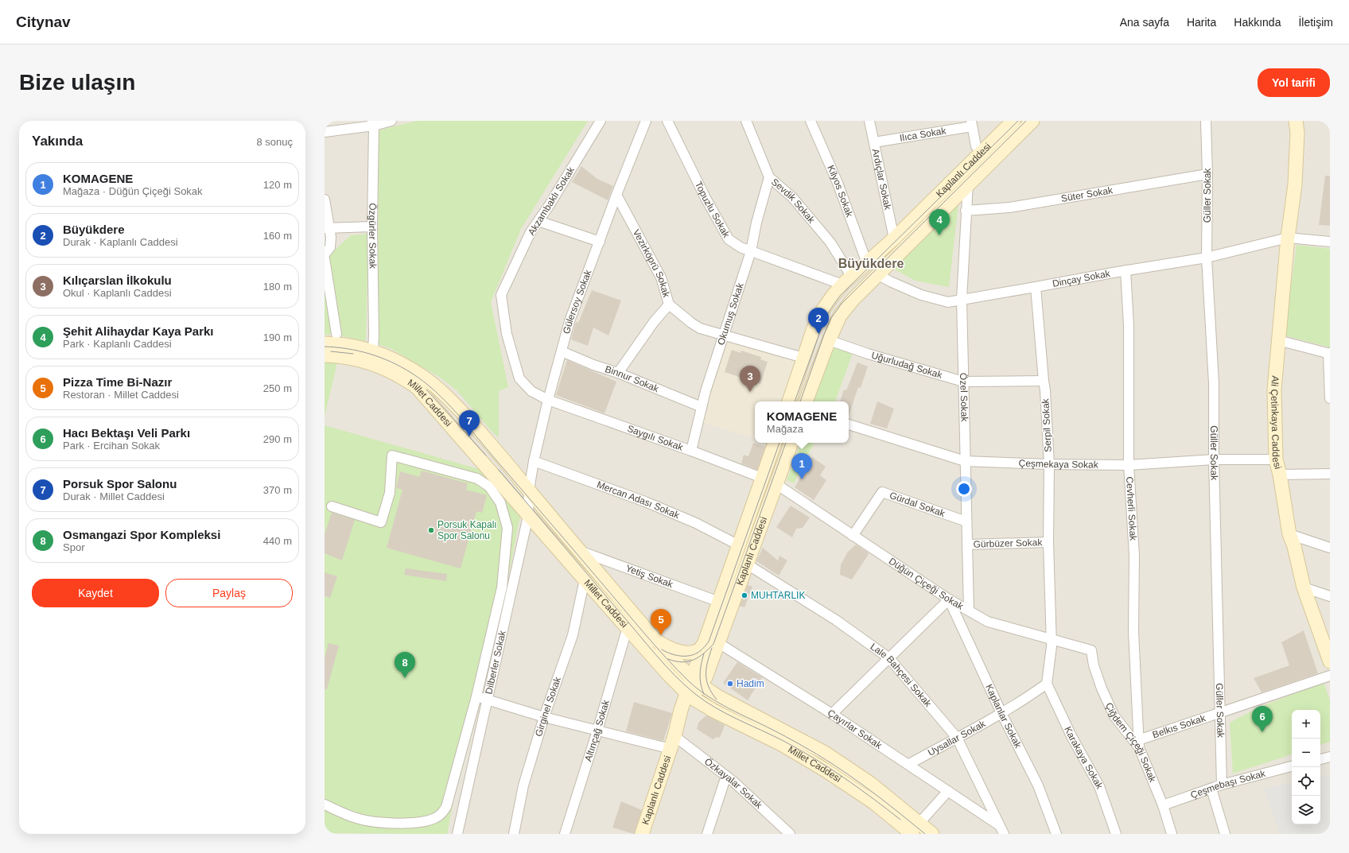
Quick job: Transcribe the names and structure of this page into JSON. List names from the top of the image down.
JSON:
{
  "streets": {
    "main road": ["Kaplanlı Caddesi", "Millet Caddesi", "Ali Çetinkaya Caddesi"],
    "street": [
      "Ilıca Sokak",
      "Ardıçlar Sokak",
      "Kilyos Sokak",
      "Süter Sokak",
      "Güller Sokak",
      "Akzambaklı Sokak",
      "Sevdik Sokak",
      "Topuzlu Sokak",
      "Özgürler Sokak",
      "Vezirköprü Sokak",
      "Dinçay Sokak",
      "Gülersoy Sokak",
      "Okumuş Sokak",
      "Uğurludağ Sokak",
      "Binnur Sokak",
      "Özel Sokak",
      "Serpil Sokak",
      "Saygılı Sokak",
      "Çeşmekaya Sokak",
      "Mercan Adası Sokak",
      "Gürdal Sokak",
      "Cevherli Sokak",
      "Gürbüzer Sokak",
      "Yetiş Sokak",
      "Düğün Çiçeği Sokak",
      "Dilberler Sokak",
      "Lale Bahçesi Sokak",
      "Girginel Sokak",
      "Kaplanlar Sokak",
      "Belkıs Sokak",
      "Çayırlar Sokak",
      "Altınçağ Sokak",
      "Uysallar Sokak",
      "Çiğdem Çiçeği Sokak",
      "Karakaya Sokak",
      "Özkayalar Sokak",
      "Çeşmebaşı Sokak"
    ]
  },
  "crossings": [
    ["Ilıca Sokak", "Ardıçlar Sokak"],
    ["Kaplanlı Caddesi", "Ardıçlar Sokak"],
    ["Kaplanlı Caddesi", "Kilyos Sokak"],
    ["Kaplanlı Caddesi", "Sevdik Sokak"],
    ["Kaplanlı Caddesi", "Topuzlu Sokak"],
    ["Kaplanlı Caddesi", "Vezirköprü Sokak"],
    ["Kaplanlı Caddesi", "Dinçay Sokak"],
    ["Kaplanlı Caddesi", "Uğurludağ Sokak"],
    ["Kaplanlı Caddesi", "Özel Sokak"],
    ["Kaplanlı Caddesi", "Millet Caddesi"],
    ["Kaplanlı Caddesi", "Saygılı Sokak"],
    ["Kaplanlı Caddesi", "Mercan Adası Sokak"],
    ["Kaplanlı Caddesi", "Yetiş Sokak"],
    ["Kaplanlı Caddesi", "Düğün Çiçeği Sokak"],
    ["Kaplanlı Caddesi", "Lale Bahçesi Sokak"],
    ["Kaplanlı Caddesi", "Çayırlar Sokak"],
    ["Kaplanlı Caddesi", "Özkayalar Sokak"],
    ["Süter Sokak", "Güller Sokak"],
    ["Süter Sokak", "Özel Sokak"],
    ["Güller Sokak", "Dinçay Sokak"],
    ["Güller Sokak", "Çeşmekaya Sokak"],
    ["Güller Sokak", "Belkıs Sokak"],
    ["Güller Sokak", "Çeşmebaşı Sokak"],
    ["Akzambaklı Sokak", "Gülersoy Sokak"],
    ["Akzambaklı Sokak", "Saygılı Sokak"],
    ["Sevdik Sokak", "Topuzlu Sokak"],
    ["Sevdik Sokak", "Okumuş Sokak"],
    ["Topuzlu Sokak", "Okumuş Sokak"],
    ["Özgürler Sokak", "Millet Caddesi"],
    ["Vezirköprü Sokak", "Gülersoy Sokak"],
    ["Vezirköprü Sokak", "Okumuş Sokak"],
    ["Dinçay Sokak", "Özel Sokak"],
    ["Dinçay Sokak", "Ali Çetinkaya Caddesi"],
    ["Dinçay Sokak", "Serpil Sokak"],
    ["Dinçay Sokak", "Cevherli Sokak"],
    ["Gülersoy Sokak", "Binnur Sokak"],
    ["Gülersoy Sokak", "Millet Caddesi"],
    ["Gülersoy Sokak", "Saygılı Sokak"],
    ["Gülersoy Sokak", "Mercan Adası Sokak"],
    ["Gülersoy Sokak", "Dilberler Sokak"],
    ["Okumuş Sokak", "Binnur Sokak"],
    ["Okumuş Sokak", "Saygılı Sokak"],
    ["Uğurludağ Sokak", "Özel Sokak"],
    ["Uğurludağ Sokak", "Serpil Sokak"],
    ["Özel Sokak", "Çeşmekaya Sokak"],
    ["Özel Sokak", "Gürdal Sokak"],
    ["Özel Sokak", "Gürbüzer Sokak"],
    ["Özel Sokak", "Düğün Çiçeği Sokak"],
    ["Millet Caddesi", "Yetiş Sokak"],
    ["Millet Caddesi", "Dilberler Sokak"],
    ["Millet Caddesi", "Girginel Sokak"],
    ["Millet Caddesi", "Çayırlar Sokak"],
    ["Millet Caddesi", "Altınçağ Sokak"],
    ["Ali Çetinkaya Caddesi", "Çeşmekaya Sokak"],
    ["Serpil Sokak", "Çeşmekaya Sokak"],
    ["Serpil Sokak", "Gürbüzer Sokak"],
    ["Serpil Sokak", "Düğün Çiçeği Sokak"],
    ["Çeşmekaya Sokak", "Cevherli Sokak"],
    ["Gürdal Sokak", "Düğün Çiçeği Sokak"],
    ["Cevherli Sokak", "Belkıs Sokak"],
    ["Cevherli Sokak", "Çiğdem Çiçeği Sokak"],
    ["Düğün Çiçeği Sokak", "Kaplanlar Sokak"],
    ["Düğün Çiçeği Sokak", "Çiğdem Çiçeği Sokak"],
    ["Lale Bahçesi Sokak", "Çayırlar Sokak"],
    ["Lale Bahçesi Sokak", "Uysallar Sokak"],
    ["Kaplanlar Sokak", "Uysallar Sokak"],
    ["Belkıs Sokak", "Çiğdem Çiçeği Sokak"],
    ["Çayırlar Sokak", "Uysallar Sokak"],
    ["Uysallar Sokak", "Karakaya Sokak"],
    ["Çiğdem Çiçeği Sokak", "Çeşmebaşı Sokak"]
  ],
  "districts": ["Büyükdere"],
  "places": ["Porsuk Kapalı Spor Salonu", "MUHTARLIK", "Hadim"],
  "page": {
    "header": "Citynav",
    "nav": [
      "Ana sayfa",
      "Harita",
      "Hakkında",
      "İletişim"
    ],
    "buttons": [
      "Yol tarifi",
      ["Kaydet", "Paylaş"]
    ],
    "title": "Bize ulaşın",
    "heading": ["Yakında", "8 sonuç"],
    "list": [
      {
        "mark": "1",
        "name": "KOMAGENE",
        "note": "Mağaza · Düğün Çiçeği Sokak",
        "value": "120 m"
      },
      {
        "mark": "2",
        "name": "Büyükdere",
        "note": "Durak · Kaplanlı Caddesi",
        "value": "160 m"
      },
      {
        "mark": "3",
        "name": "Kılıçarslan İlkokulu",
        "note": "Okul · Kaplanlı Caddesi",
        "value": "180 m"
      },
      {
        "mark": "4",
        "name": "Şehit Alihaydar Kaya Parkı",
        "note": "Park · Kaplanlı Caddesi",
        "value": "190 m"
      },
      {
        "mark": "5",
        "name": "Pizza Time Bi-Nazır",
        "note": "Restoran · Millet Caddesi",
        "value": "250 m"
      },
      {
        "mark": "6",
        "name": "Hacı Bektaşı Veli Parkı",
        "note": "Park · Ercihan Sokak",
        "value": "290 m"
      },
      {
        "mark": "7",
        "name": "Porsuk Spor Salonu",
        "note": "Durak · Millet Caddesi",
        "value": "370 m"
      },
      {
        "mark": "8",
        "name": "Osmangazi Spor Kompleksi",
        "note": "Spor",
        "value": "440 m"
      }
    ],
    "pins": [
      "4",
      "2",
      "3",
      "7",
      "1",
      "5",
      "8",
      "6"
    ],
    "popup": ["KOMAGENE", "Mağaza"],
    "map_buttons": ["+", "−"]
  }
}
